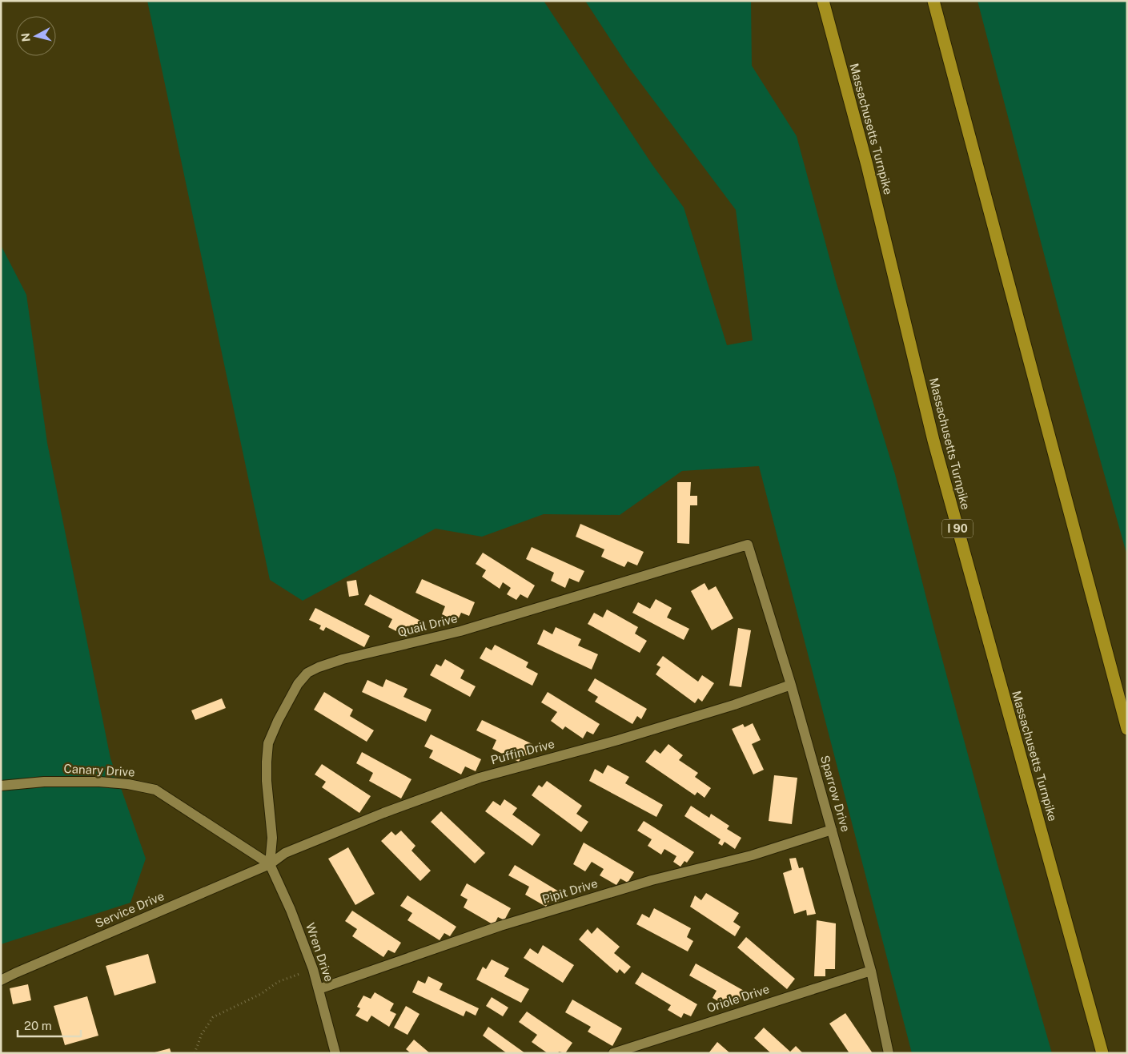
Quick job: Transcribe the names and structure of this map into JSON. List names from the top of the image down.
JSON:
{
  "streets": {
    "highway": ["Massachusetts Turnpike", "I 90"],
    "street": [
      "Quail Drive",
      "Puffin Drive",
      "Canary Drive",
      "Sparrow Drive",
      "Pipit Drive",
      "Service Drive",
      "Wren Drive",
      "Oriole Drive"
    ]
  },
  "crossings": [
    ["Quail Drive", "Puffin Drive"],
    ["Quail Drive", "Canary Drive"],
    ["Quail Drive", "Sparrow Drive"],
    ["Quail Drive", "Service Drive"],
    ["Quail Drive", "Wren Drive"],
    ["Puffin Drive", "Canary Drive"],
    ["Puffin Drive", "Sparrow Drive"],
    ["Puffin Drive", "Service Drive"],
    ["Puffin Drive", "Wren Drive"],
    ["Canary Drive", "Service Drive"],
    ["Canary Drive", "Wren Drive"],
    ["Sparrow Drive", "Pipit Drive"],
    ["Sparrow Drive", "Oriole Drive"],
    ["Pipit Drive", "Wren Drive"],
    ["Service Drive", "Wren Drive"]
  ],
  "scale_bar": "20 m",
  "north": "left"
}
